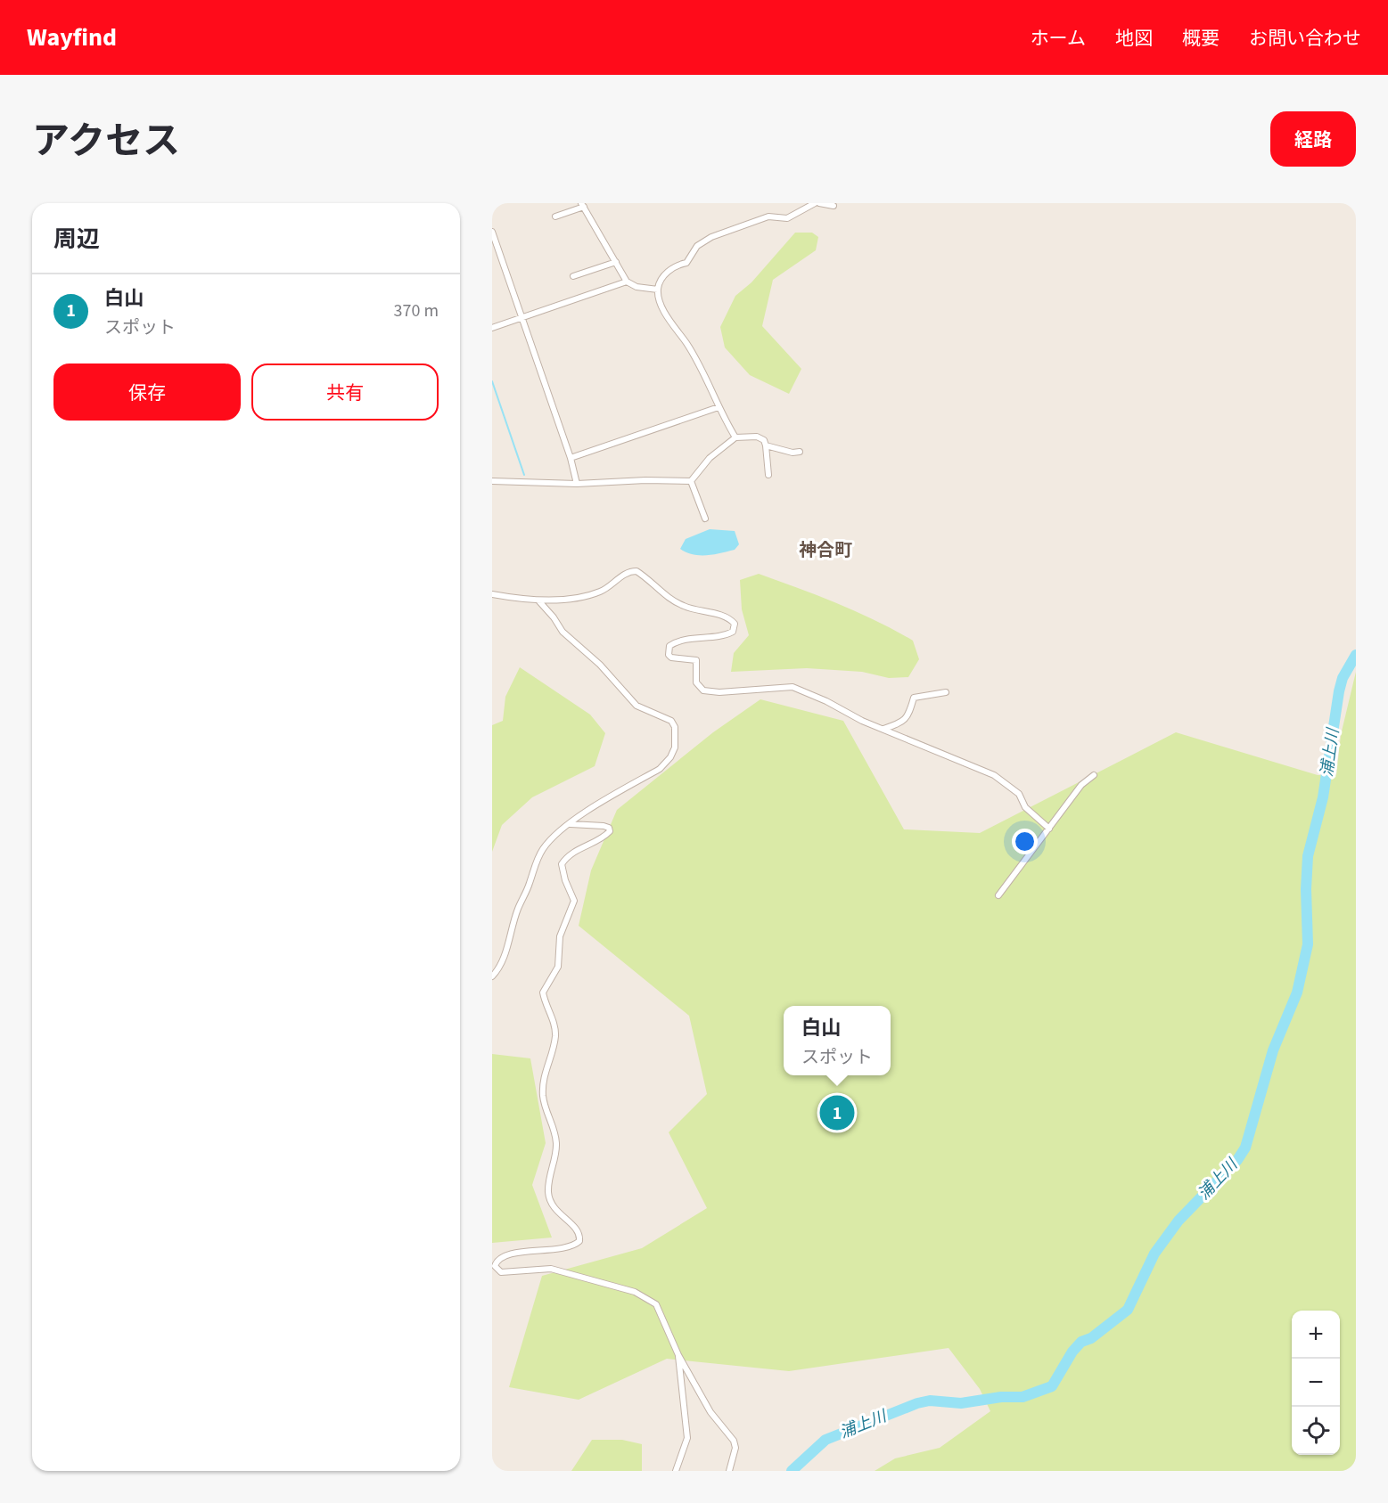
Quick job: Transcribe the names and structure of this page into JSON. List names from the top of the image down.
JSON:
{
  "districts": ["神合町"],
  "water": ["浦上川"],
  "page": {
    "header": "Wayfind",
    "nav": [
      "ホーム",
      "地図",
      "概要",
      "お問い合わせ"
    ],
    "title": "アクセス",
    "buttons": [
      "経路",
      ["保存", "共有"]
    ],
    "heading": "周辺",
    "list": [
      {
        "mark": "1",
        "name": "白山",
        "note": "スポット",
        "value": "370 m"
      }
    ],
    "popup": ["白山", "スポット"],
    "pins": "1",
    "map_buttons": ["+", "−"]
  }
}
